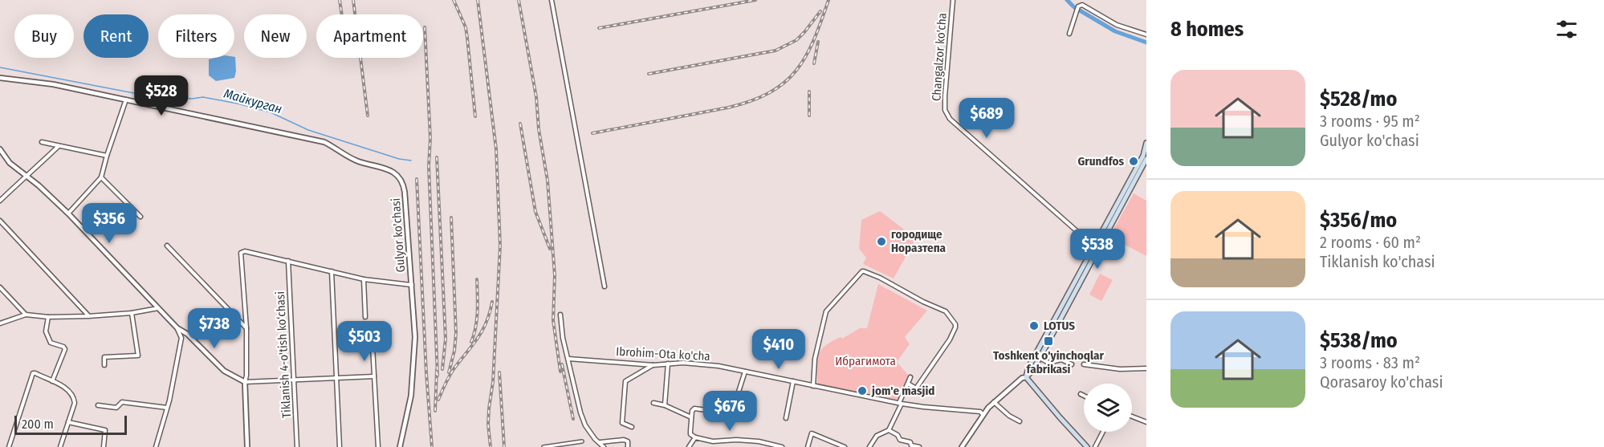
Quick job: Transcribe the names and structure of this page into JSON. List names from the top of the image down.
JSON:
{
  "streets": {
    "street": [
      "Changalzor ko'cha",
      "Gulyor ko'chasi",
      "Ibrohim-Ota ko'cha",
      "Tiklanish 4-o'tish ko‘chasi"
    ]
  },
  "water": ["Майкурган"],
  "parks": ["Ибрагимота"],
  "places": {
    "other": [
      "Grundfos",
      "городище Норазтепа",
      "LOTUS",
      "jom'e masjid"
    ],
    "transit": ["Toshkent o'yinchoqlar fabrikasi"]
  },
  "scale_bar": "200 m",
  "page": {
    "heading": "8 homes",
    "chip": [
      "Buy",
      "Rent",
      "Filters",
      "New",
      "Apartment"
    ],
    "list": [
      {
        "name": "$528/mo",
        "note": "3 rooms · 95 m² · Gulyor ko'chasi"
      },
      {
        "name": "$356/mo",
        "note": "2 rooms · 60 m² · Tiklanish ko'chasi"
      },
      {
        "name": "$538/mo",
        "note": "3 rooms · 83 m² · Qorasaroy ko'chasi"
      }
    ],
    "price": [
      "$528",
      "$689",
      "$356",
      "$538",
      "$738",
      "$503",
      "$410",
      "$676"
    ],
    "scale": "200 m"
  }
}
